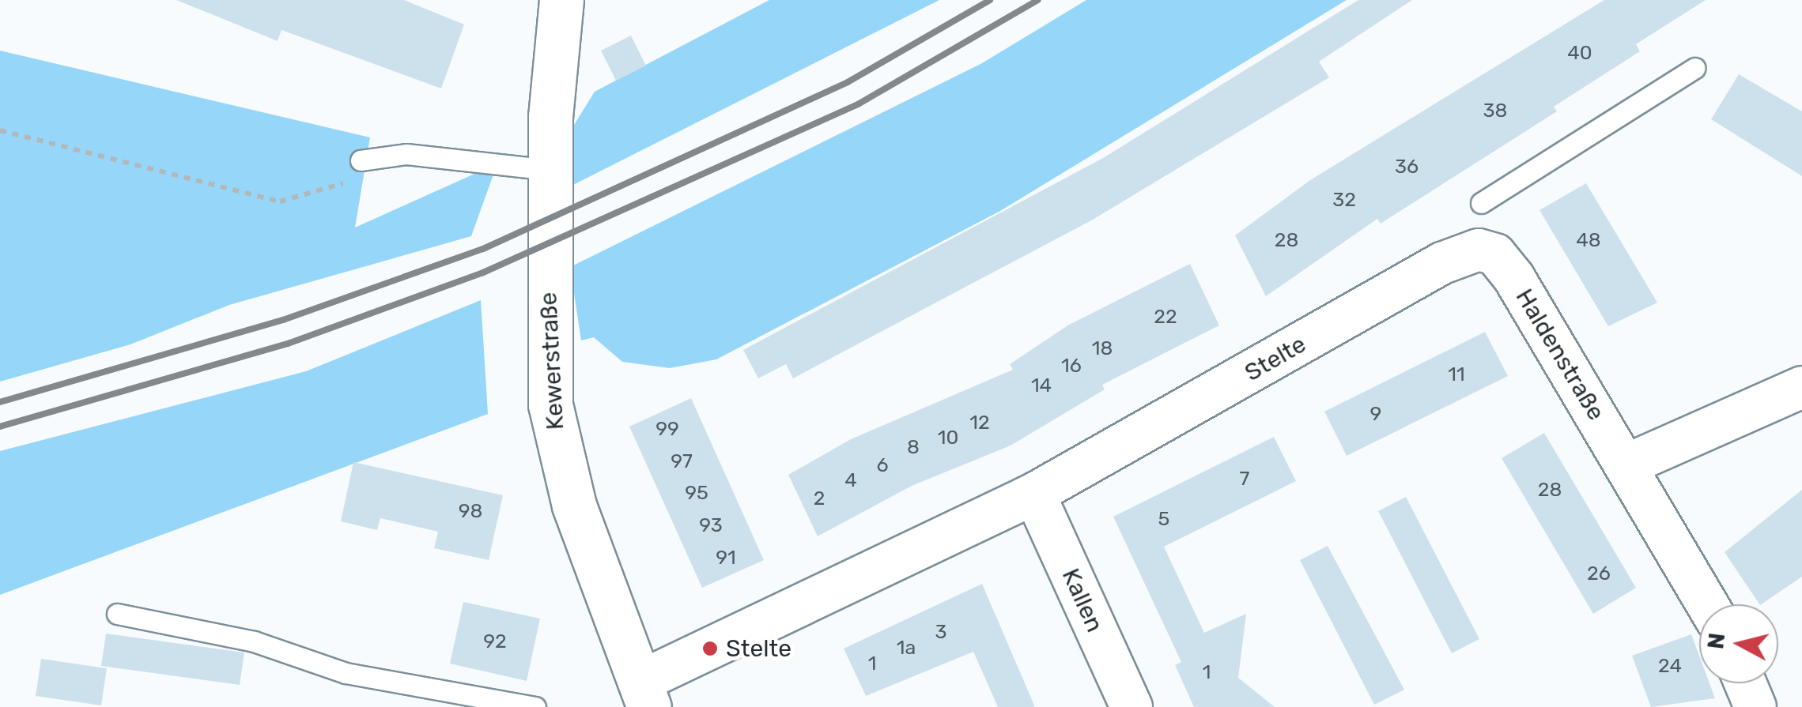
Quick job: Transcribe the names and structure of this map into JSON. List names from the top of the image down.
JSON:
{
  "streets": {
    "street": [
      "Haldenstraße",
      "Stelte",
      "Kewerstraße",
      "Kallen"
    ]
  },
  "crossings": [
    ["Haldenstraße", "Stelte"],
    ["Stelte", "Kewerstraße"],
    ["Stelte", "Kallen"]
  ],
  "places": ["Stelte"],
  "house_numbers": [
    "40",
    "38",
    "36",
    "32",
    "28",
    "48",
    "22",
    "18",
    "16",
    "11",
    "14",
    "9",
    "12",
    "99",
    "10",
    "8",
    "97",
    "6",
    "7",
    "4",
    "28",
    "95",
    "2",
    "98",
    "5",
    "93",
    "91",
    "26",
    "3",
    "92",
    "1a",
    "1",
    "24",
    "1"
  ],
  "north": "left"
}
